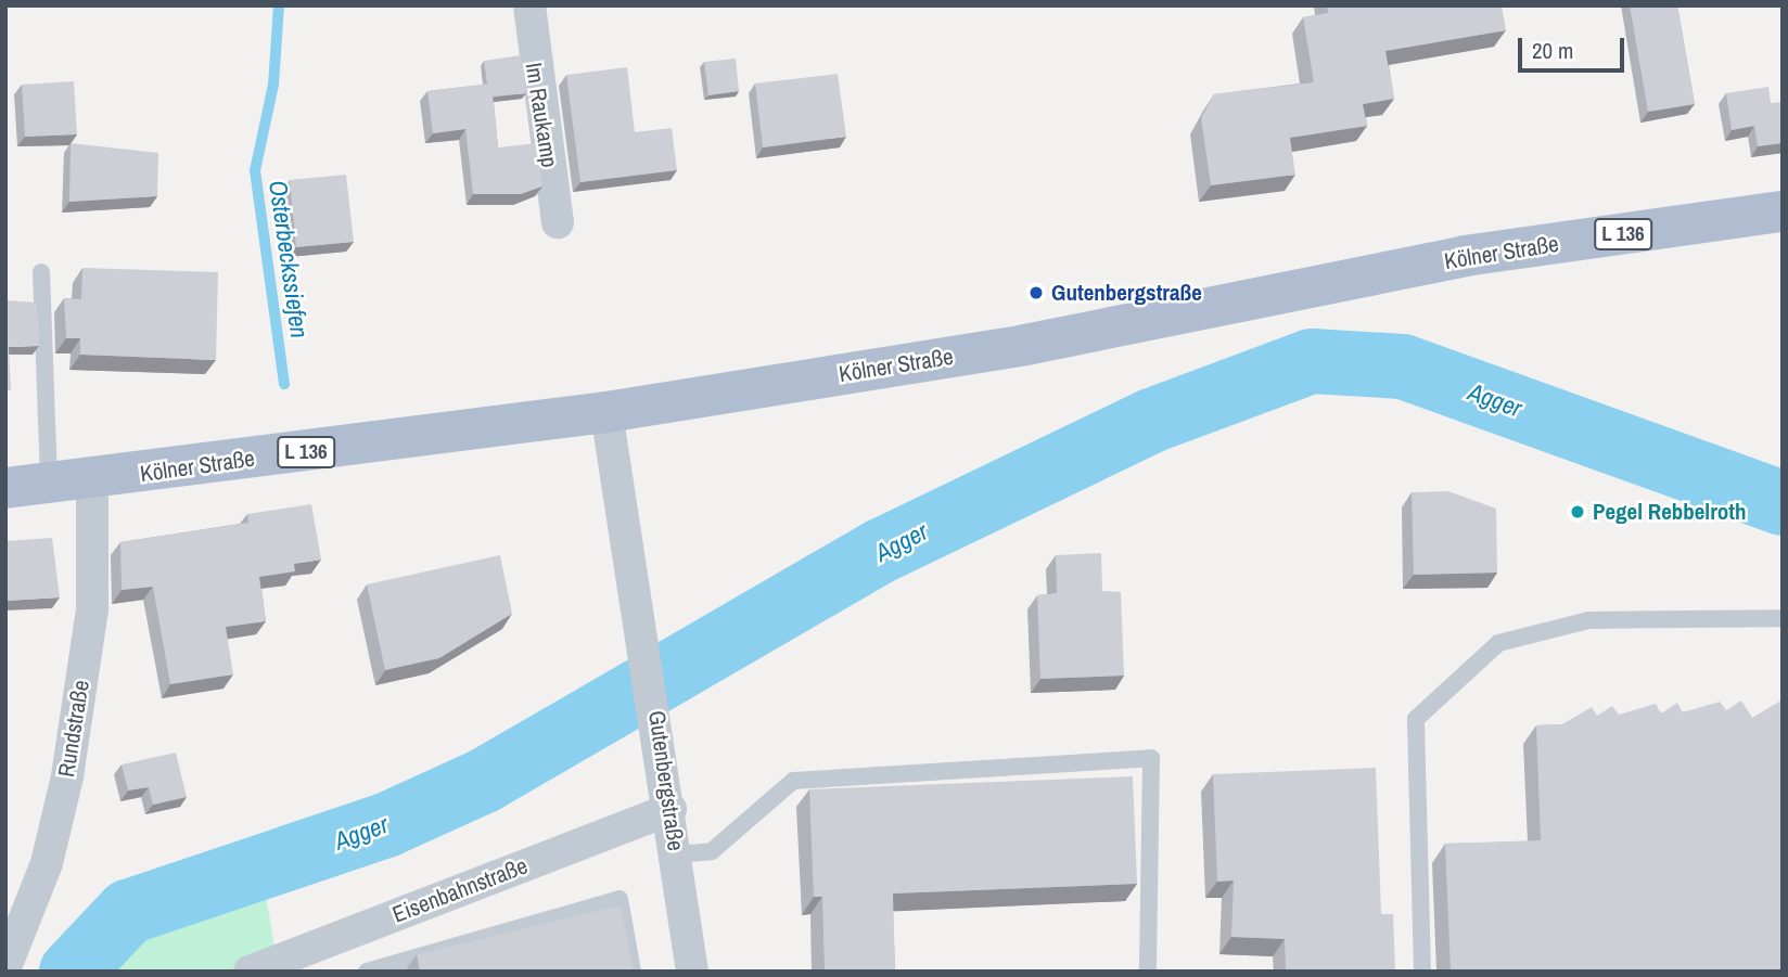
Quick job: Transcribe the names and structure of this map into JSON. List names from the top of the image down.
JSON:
{
  "streets": {
    "main road": ["L 136", "Kölner Straße"],
    "street": [
      "Im Raukamp",
      "Rundstraße",
      "Gutenbergstraße",
      "Eisenbahnstraße"
    ]
  },
  "crossings": [
    ["Kölner Straße", "Rundstraße"],
    ["Kölner Straße", "Gutenbergstraße"],
    ["Gutenbergstraße", "Eisenbahnstraße"]
  ],
  "water": ["Osterbeckssiefen", "Agger"],
  "places": ["Gutenbergstraße", "Pegel Rebbelroth"],
  "scale_bar": "20 m"
}
